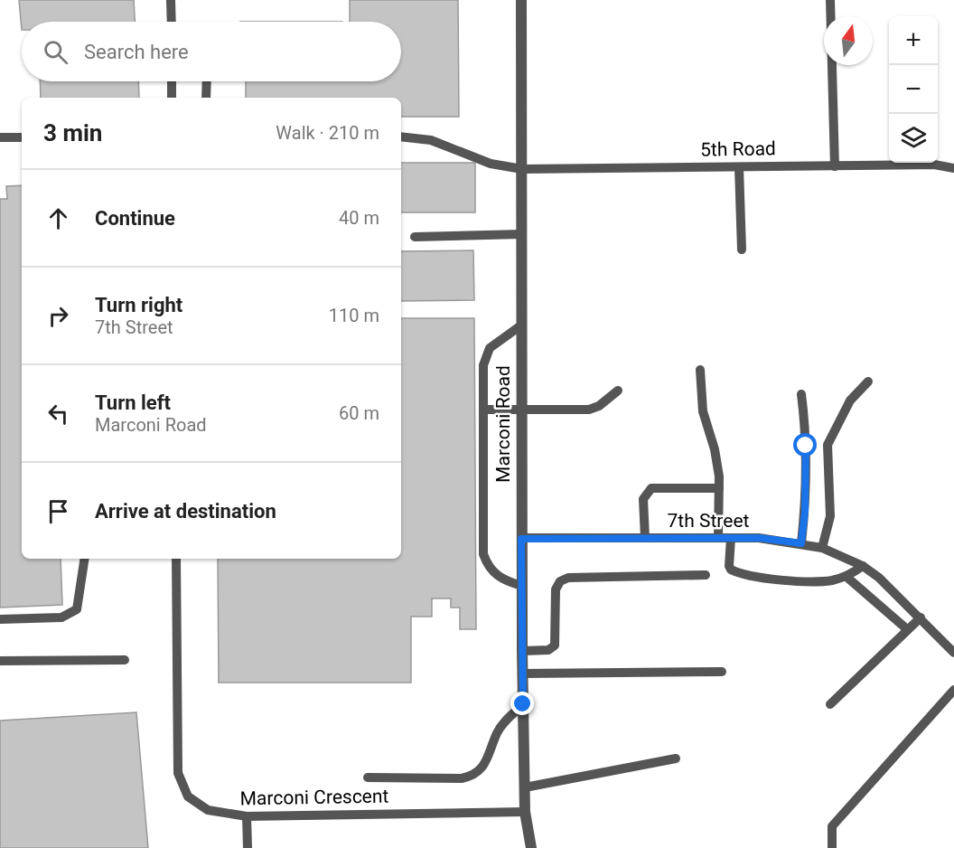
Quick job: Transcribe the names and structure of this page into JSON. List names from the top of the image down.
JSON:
{
  "streets": {
    "street": ["Marconi Road"],
    "lane": ["5th Road", "7th Street", "Marconi Crescent"]
  },
  "crossings": [
    ["5th Road", "Marconi Road"],
    ["Marconi Road", "7th Street"],
    ["Marconi Road", "Marconi Crescent"]
  ],
  "north": "top",
  "page": {
    "map_buttons": ["+", "−"],
    "search": "Search here",
    "heading": ["3 min", "Walk · 210 m"],
    "list": [
      ["Continue", "40 m"],
      ["Turn right", "7th Street", "110 m"],
      ["Turn left", "Marconi Road", "60 m"],
      "Arrive at destination"
    ]
  }
}
